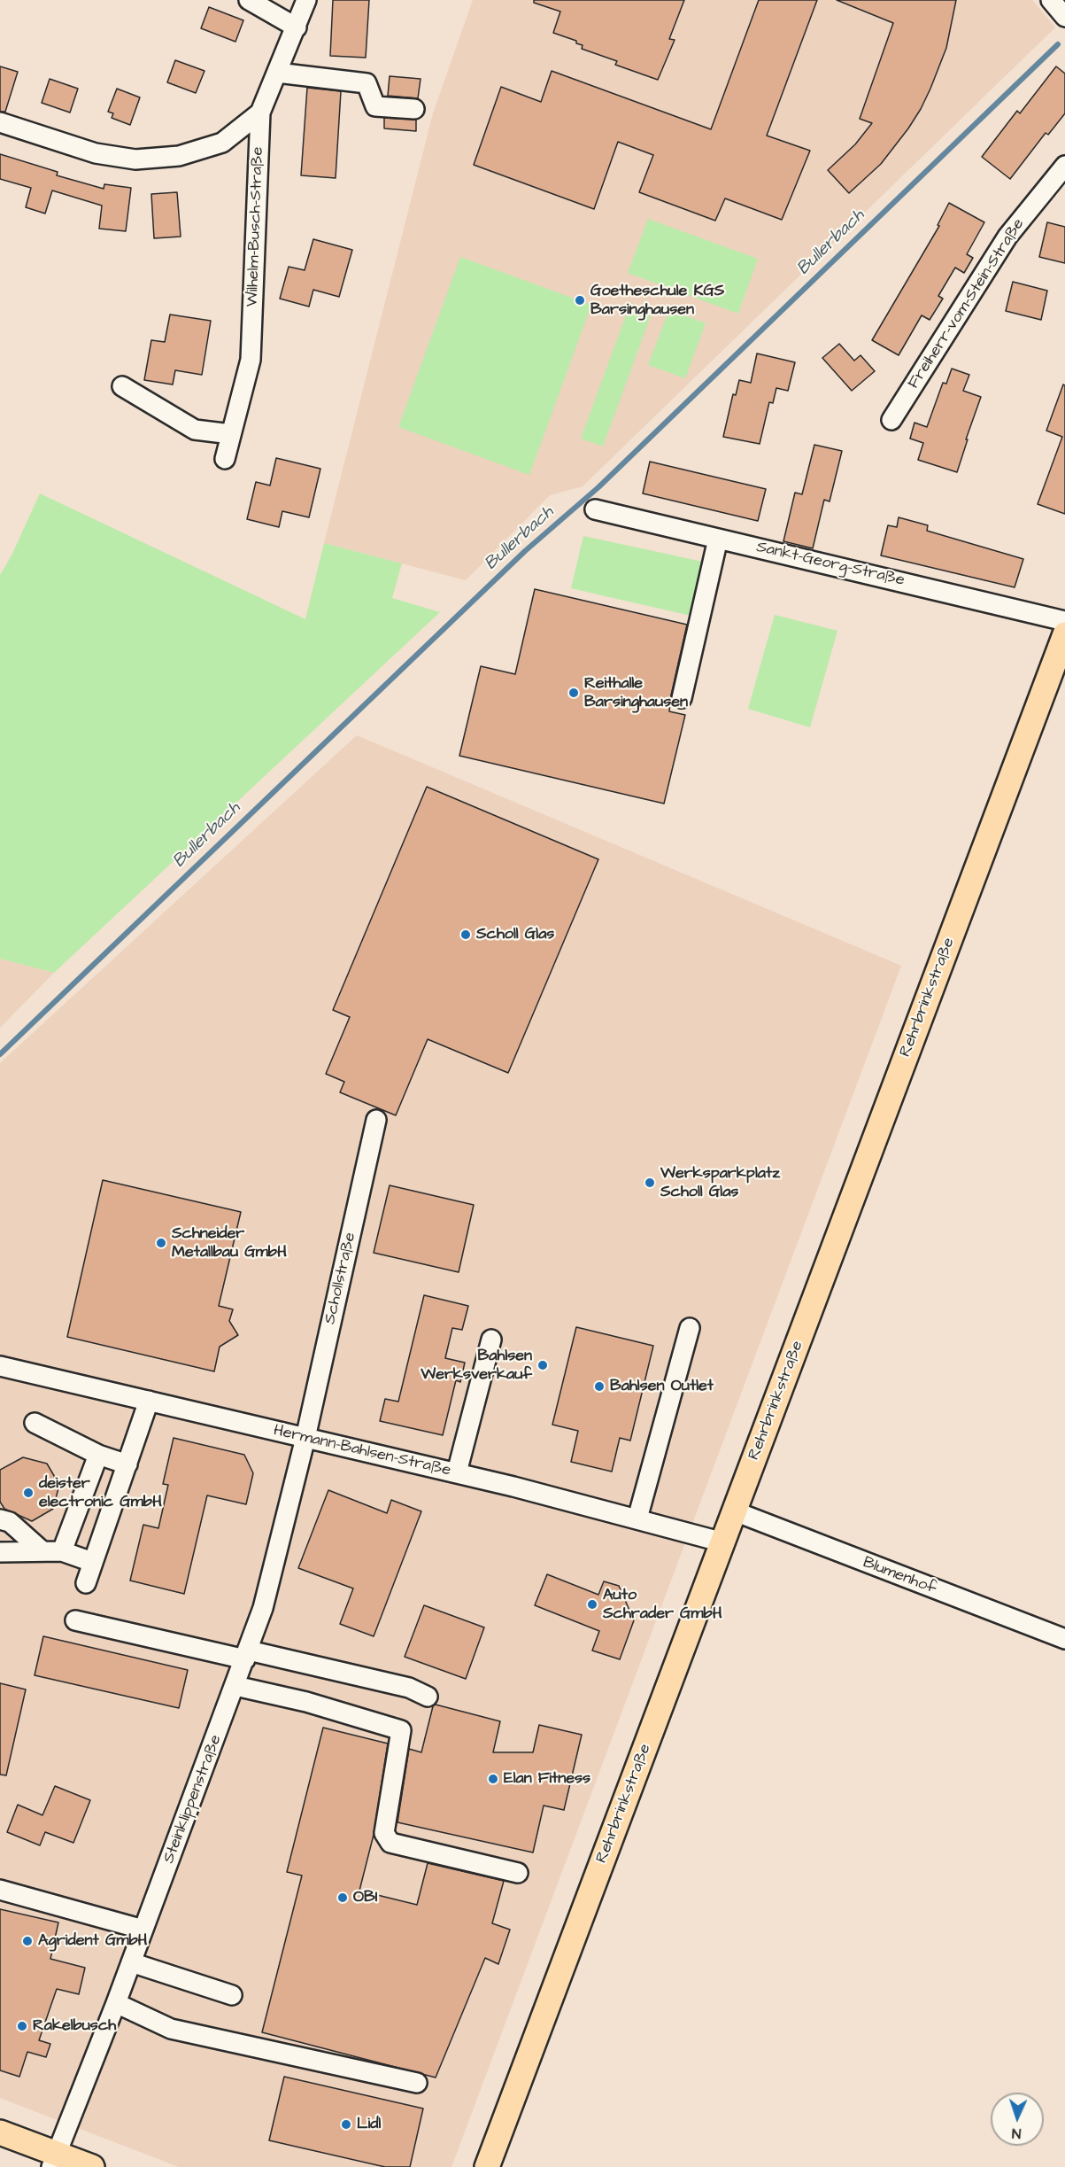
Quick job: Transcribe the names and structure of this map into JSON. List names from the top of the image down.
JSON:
{
  "streets": {
    "main road": ["Rehrbrinkstraße"],
    "street": [
      "Wilhelm-Busch-Straße",
      "Freiherr-vom-Stein-Straße",
      "Sankt-Georg-Straße",
      "Schollstraße",
      "Hermann-Bahlsen-Straße",
      "Blumenhof",
      "Steinklippenstraße"
    ]
  },
  "crossings": [
    ["Rehrbrinkstraße", "Hermann-Bahlsen-Straße"],
    ["Rehrbrinkstraße", "Blumenhof"],
    ["Schollstraße", "Hermann-Bahlsen-Straße"],
    ["Schollstraße", "Steinklippenstraße"],
    ["Hermann-Bahlsen-Straße", "Steinklippenstraße"]
  ],
  "water": ["Bullerbach"],
  "places": [
    "Goetheschule KGS Barsinghausen",
    "Reithalle Barsinghausen",
    "Scholl Glas",
    "Werksparkplatz Scholl Glas",
    "Schneider Metallbau GmbH",
    "Bahlsen Werksverkauf",
    "Bahlsen Outlet",
    "deister electronic GmbH",
    "Auto Schrader GmbH",
    "Elan Fitness",
    "OBI",
    "Agrident GmbH",
    "Rakelbusch",
    "Lidl"
  ],
  "north": "bottom"
}
